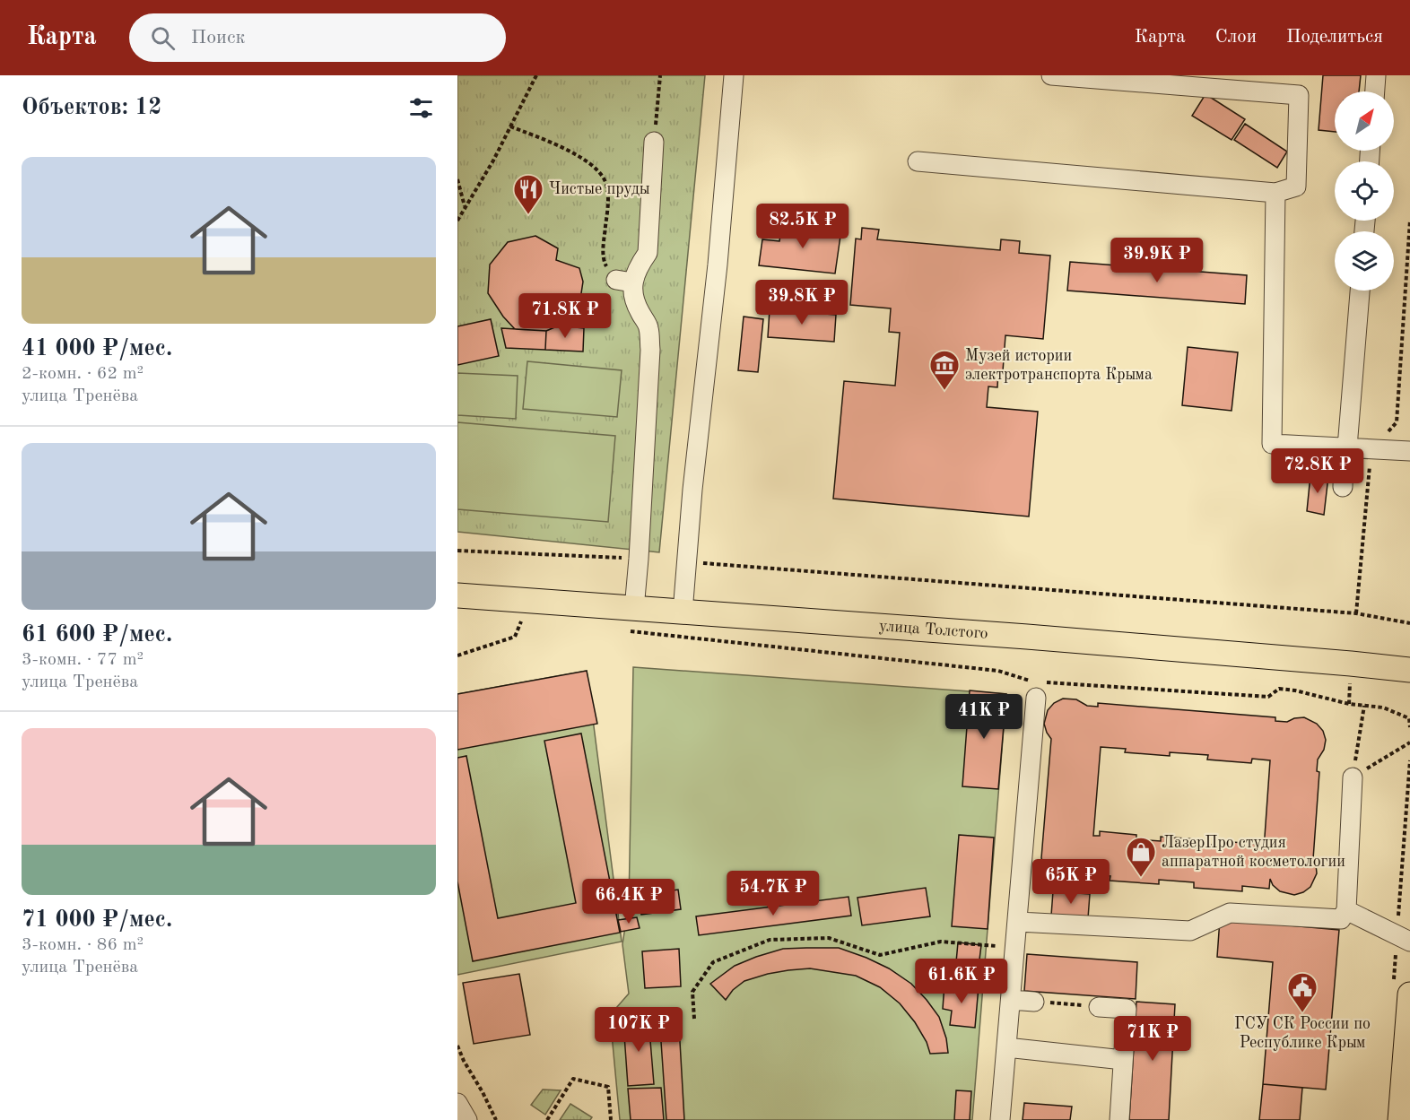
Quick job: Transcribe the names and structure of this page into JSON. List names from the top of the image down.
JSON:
{
  "streets": {
    "main road": ["улица Толстого"]
  },
  "places": {
    "restaurant": ["Чистые пруды"],
    "museum": ["Музей истории электротранспорта Крыма"],
    "shop": ["ЛазерПро студия аппаратной косметологии"],
    "public building": ["ГСУ СК России по Республике Крым"]
  },
  "north": "top right",
  "page": {
    "header": "Карта",
    "search": "Поиск",
    "nav": ["Карта", "Слои", "Поделиться"],
    "heading": "Объектов: 12",
    "list": [
      {
        "name": "41 000 ₽/мес.",
        "note": "2-комн. · 62 m² · улица Тренёва"
      },
      {
        "name": "61 600 ₽/мес.",
        "note": "3-комн. · 77 m² · улица Тренёва"
      },
      {
        "name": "71 000 ₽/мес.",
        "note": "3-комн. · 86 m² · улица Тренёва"
      }
    ],
    "price": [
      "82.5K ₽",
      "39.9K ₽",
      "39.8K ₽",
      "71.8K ₽",
      "72.8K ₽",
      "41K ₽",
      "65K ₽",
      "54.7K ₽",
      "66.4K ₽",
      "61.6K ₽",
      "107K ₽",
      "71K ₽"
    ]
  }
}
